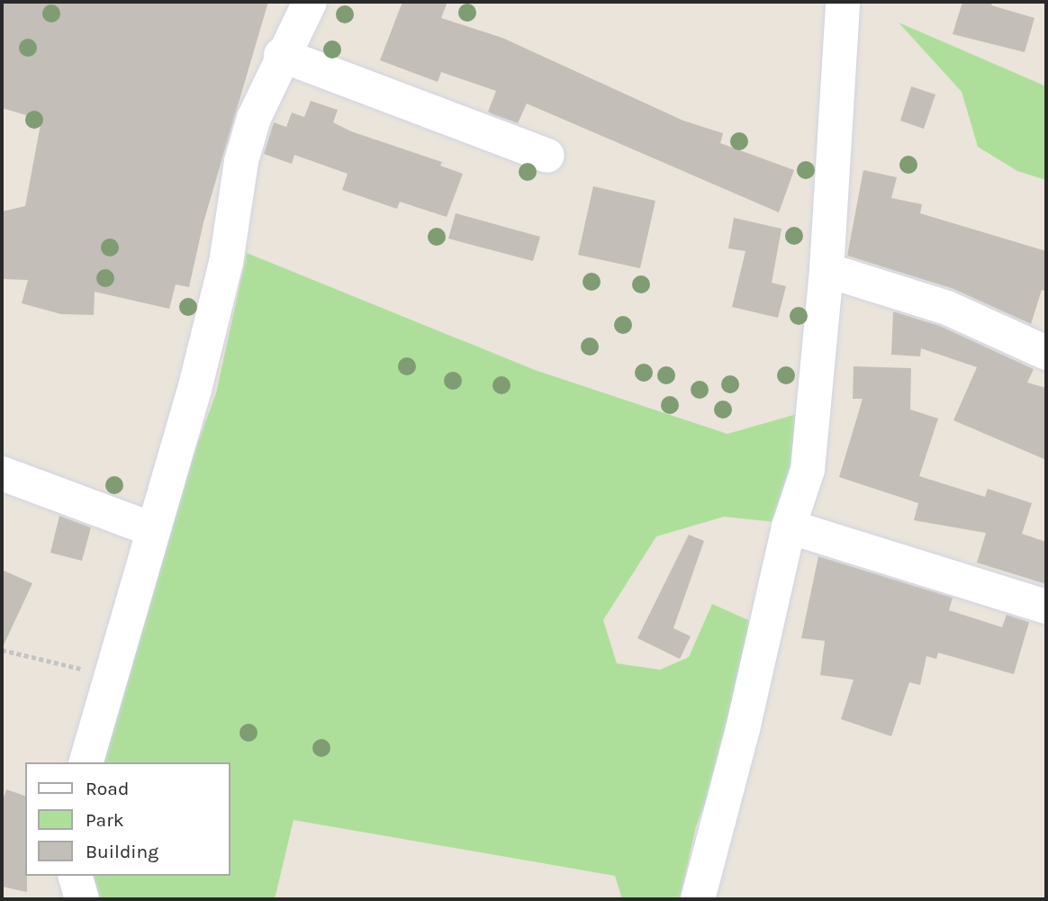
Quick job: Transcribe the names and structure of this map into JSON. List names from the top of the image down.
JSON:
{
  "legend": ["Road", "Park", "Building"]
}
